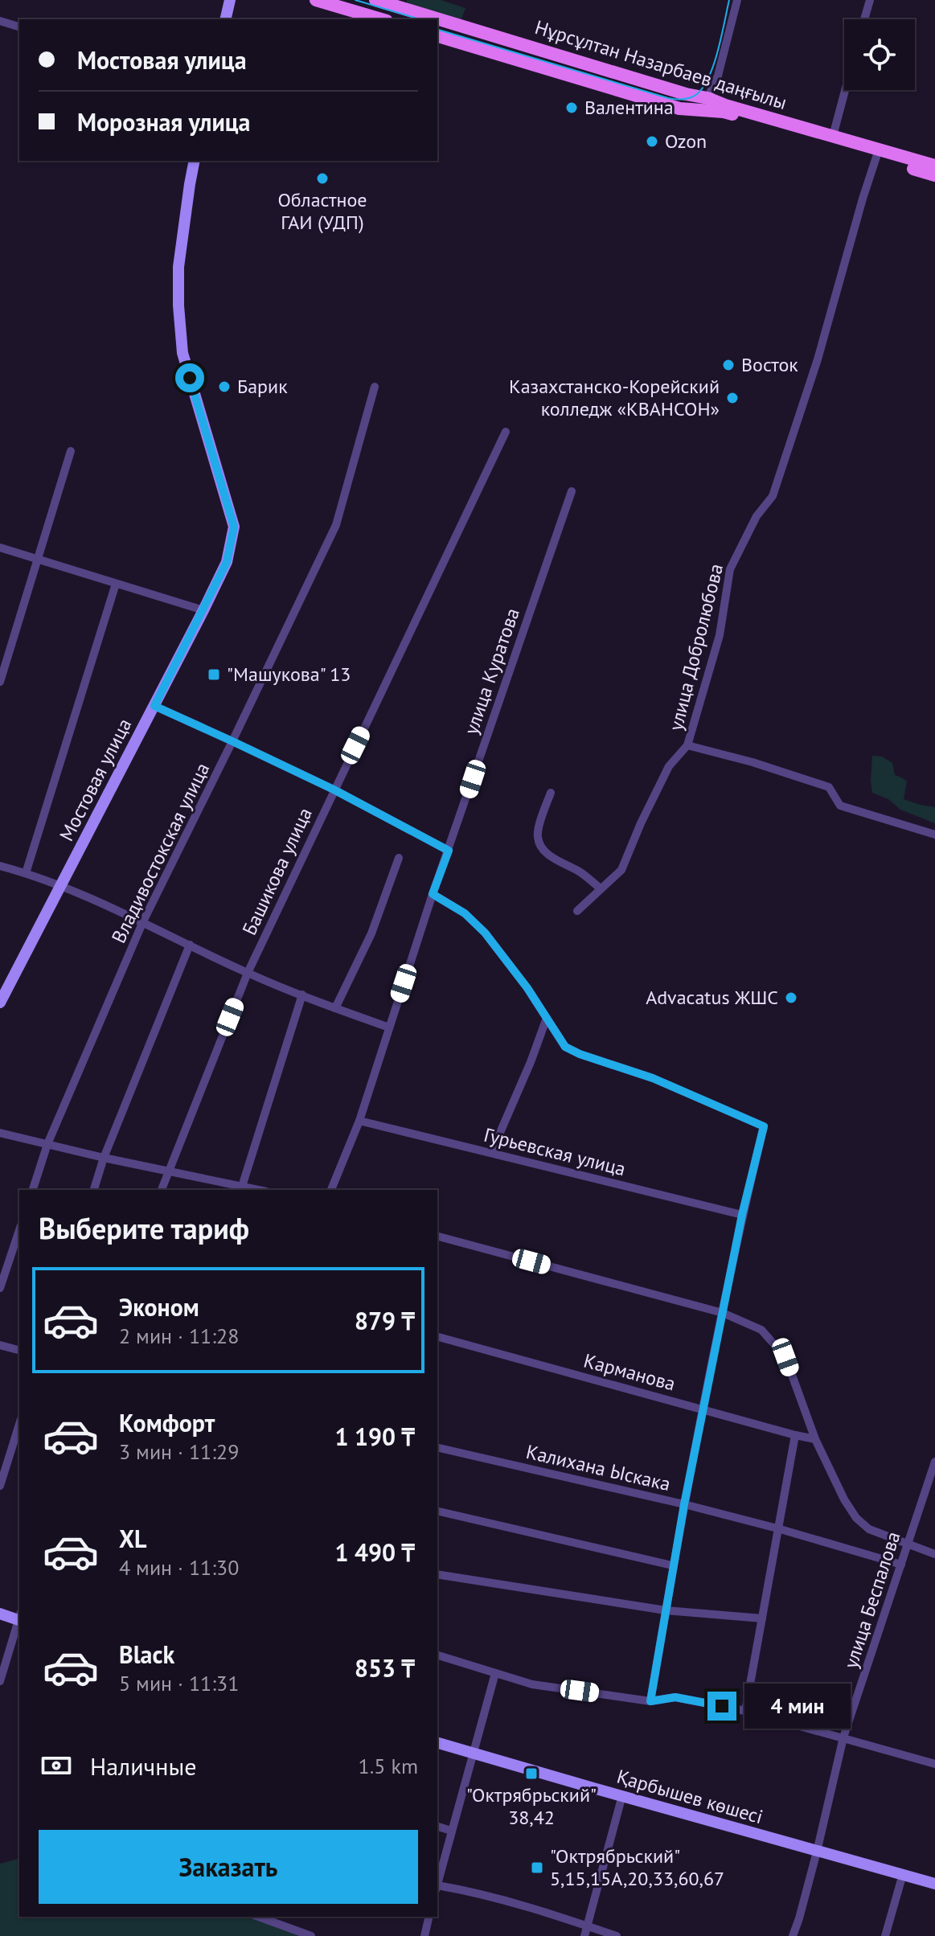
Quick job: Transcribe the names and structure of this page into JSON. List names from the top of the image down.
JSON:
{
  "streets": {
    "main road": ["Нұрсұлтан Назарбаев даңғылы"],
    "street": [
      "улица Добролюбова",
      "улица Куратова",
      "Мостовая улица",
      "Владивостокская улица",
      "Башикова улица",
      "Гурьевская улица",
      "Карманова",
      "Калихана Ыскака",
      "улица Беспалова",
      "Қарбышев көшесі"
    ]
  },
  "crossings": [
    ["Нұрсұлтан Назарбаев даңғылы", "улица Добролюбова"],
    ["улица Куратова", "Гурьевская улица"],
    ["Калихана Ыскака", "улица Беспалова"],
    ["улица Беспалова", "Қарбышев көшесі"]
  ],
  "places": {
    "other": [
      "Валентина",
      "Ozon",
      "Областное ГАИ (УДП)",
      "Восток",
      "Барик",
      "Казахстанско-Корейский колледж «КВАНСОН»",
      "Advacatus ЖШС"
    ],
    "transit": ["\"Машукова\" 13", "\"Октрябрьский\" 38,42", "\"Октрябрьский\" 5,15,15А,20,33,60,67"]
  },
  "page": {
    "banner": ["Мостовая улица", "Морозная улица"],
    "heading": "Выберите тариф",
    "list": [
      {
        "name": "Эконом",
        "note": "2 мин · 11:28",
        "value": "879 ₸"
      },
      {
        "name": "Комфорт",
        "note": "3 мин · 11:29",
        "value": "1 190 ₸"
      },
      {
        "name": "XL",
        "note": "4 мин · 11:30",
        "value": "1 490 ₸"
      },
      {
        "name": "Black",
        "note": "5 мин · 11:31",
        "value": "853 ₸"
      }
    ],
    "bubble": "4 мин",
    "pay": ["Наличные", "1.5 km"],
    "buttons": "Заказать"
  }
}
